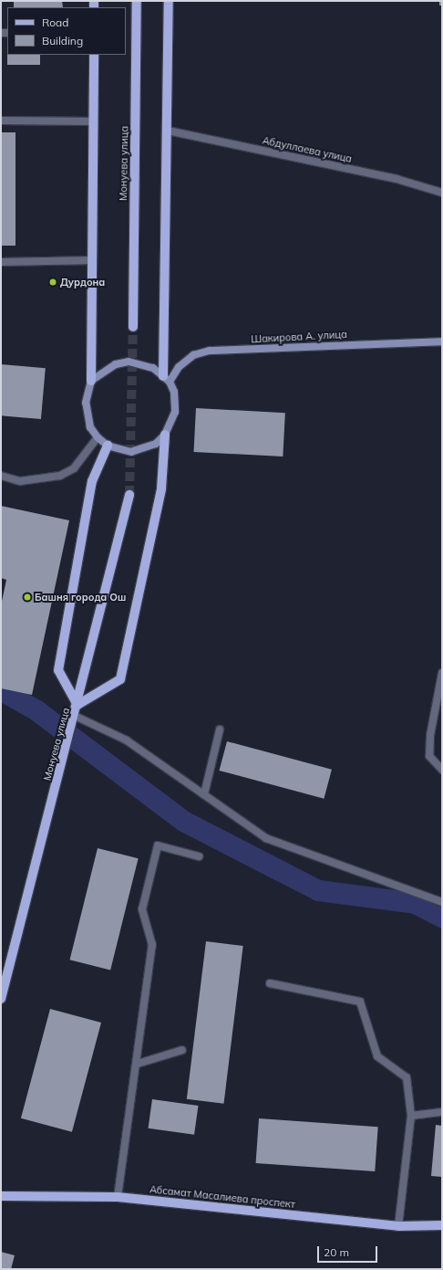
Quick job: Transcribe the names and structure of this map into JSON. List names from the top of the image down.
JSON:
{
  "streets": {
    "main road": ["Монуева улица", "Шакирова А. улица", "Абсамат Масалиева проспект"],
    "street": ["Абдуллаева улица"]
  },
  "places": ["Дурдона", "Башня города Ош"],
  "legend": ["Road", "Building"],
  "scale_bar": "20 m"
}
